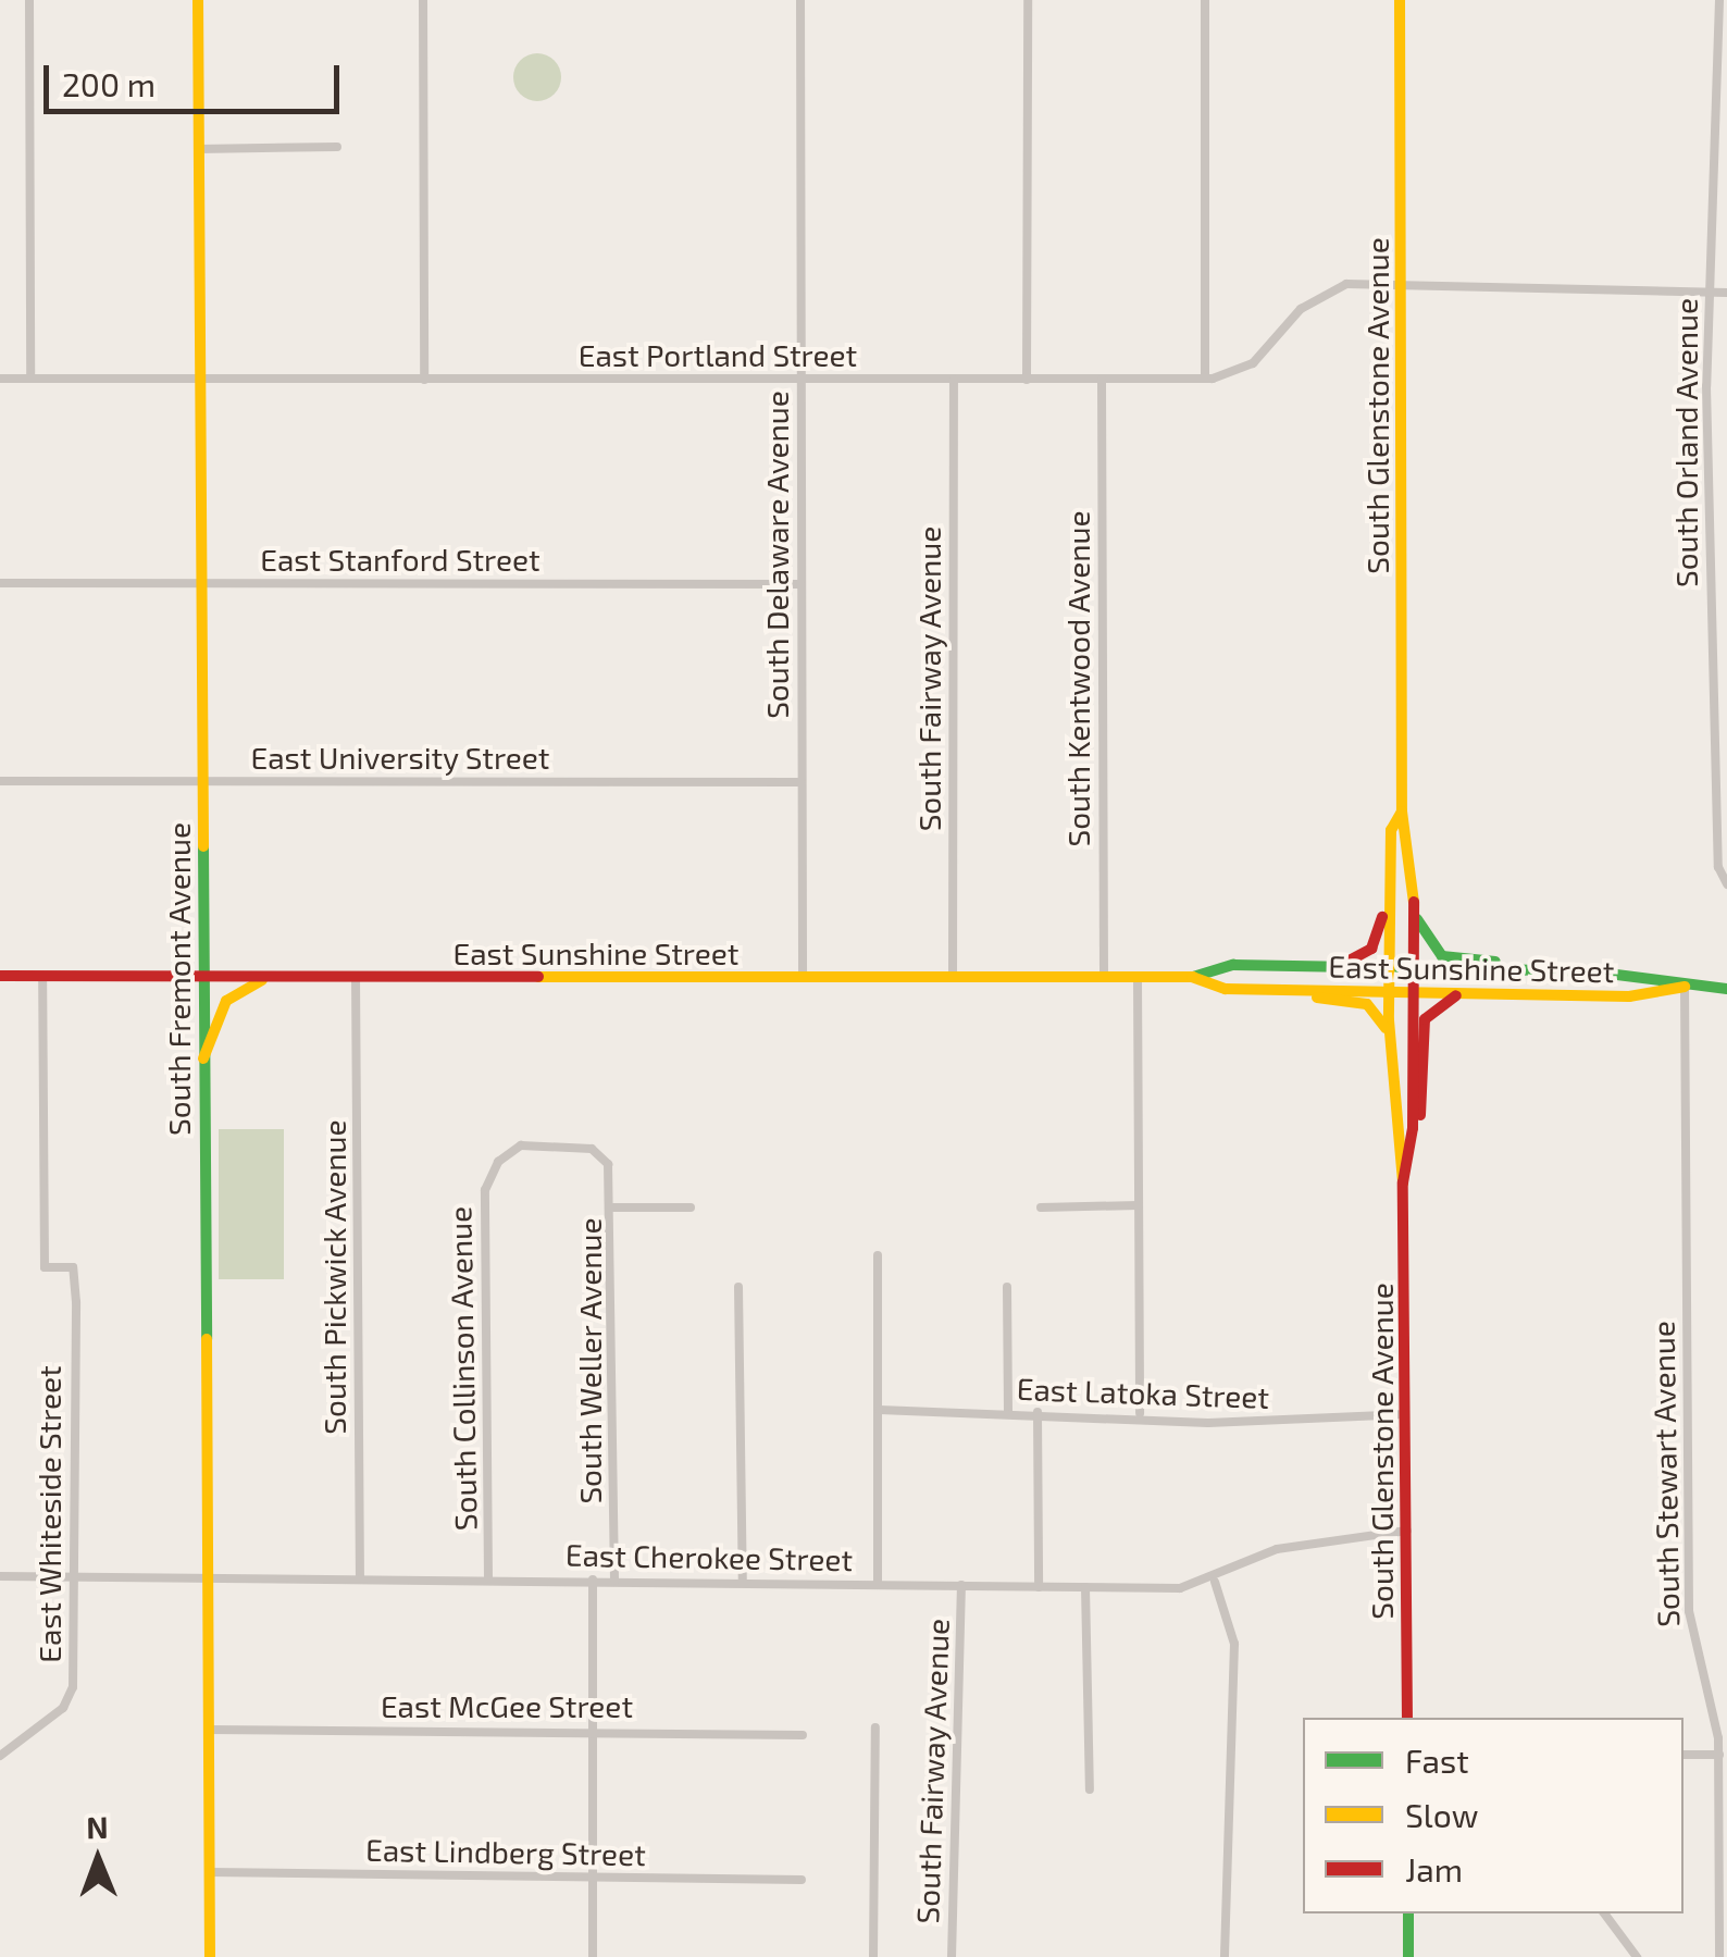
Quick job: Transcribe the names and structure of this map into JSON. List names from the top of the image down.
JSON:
{
  "streets": {
    "main road": ["South Glenstone Avenue", "East Sunshine Street", "South Fremont Avenue"],
    "street": [
      "East Portland Street",
      "South Orland Avenue",
      "South Delaware Avenue",
      "East Stanford Street",
      "South Fairway Avenue",
      "South Kentwood Avenue",
      "East University Street",
      "South Pickwick Avenue",
      "South Weller Avenue",
      "South Collinson Avenue",
      "East Latoka Street",
      "South Stewart Avenue",
      "East Whiteside Street",
      "East Cherokee Street",
      "East McGee Street",
      "East Lindberg Street"
    ]
  },
  "crossings": [
    ["East Portland Street", "South Glenstone Avenue"],
    ["East Portland Street", "South Orland Avenue"],
    ["East Portland Street", "South Delaware Avenue"],
    ["East Portland Street", "South Fairway Avenue"],
    ["East Portland Street", "South Kentwood Avenue"],
    ["East Portland Street", "South Fremont Avenue"],
    ["South Glenstone Avenue", "East Sunshine Street"],
    ["South Glenstone Avenue", "East Latoka Street"],
    ["South Glenstone Avenue", "East Cherokee Street"],
    ["South Delaware Avenue", "East Stanford Street"],
    ["South Delaware Avenue", "East University Street"],
    ["South Delaware Avenue", "East Sunshine Street"],
    ["East Stanford Street", "South Fremont Avenue"],
    ["South Fairway Avenue", "East Sunshine Street"],
    ["South Fairway Avenue", "East Cherokee Street"],
    ["South Kentwood Avenue", "East Sunshine Street"],
    ["East University Street", "South Fremont Avenue"],
    ["East Sunshine Street", "South Fremont Avenue"],
    ["East Sunshine Street", "South Pickwick Avenue"],
    ["East Sunshine Street", "South Stewart Avenue"],
    ["East Sunshine Street", "East Whiteside Street"],
    ["South Fremont Avenue", "East Cherokee Street"],
    ["South Fremont Avenue", "East McGee Street"],
    ["South Fremont Avenue", "East Lindberg Street"],
    ["South Pickwick Avenue", "East Cherokee Street"],
    ["South Weller Avenue", "South Collinson Avenue"],
    ["South Weller Avenue", "East Cherokee Street"],
    ["South Collinson Avenue", "East Cherokee Street"],
    ["East Whiteside Street", "East Cherokee Street"]
  ],
  "legend": ["Fast", "Slow", "Jam"],
  "scale_bar": "200 m",
  "north": "top"
}
